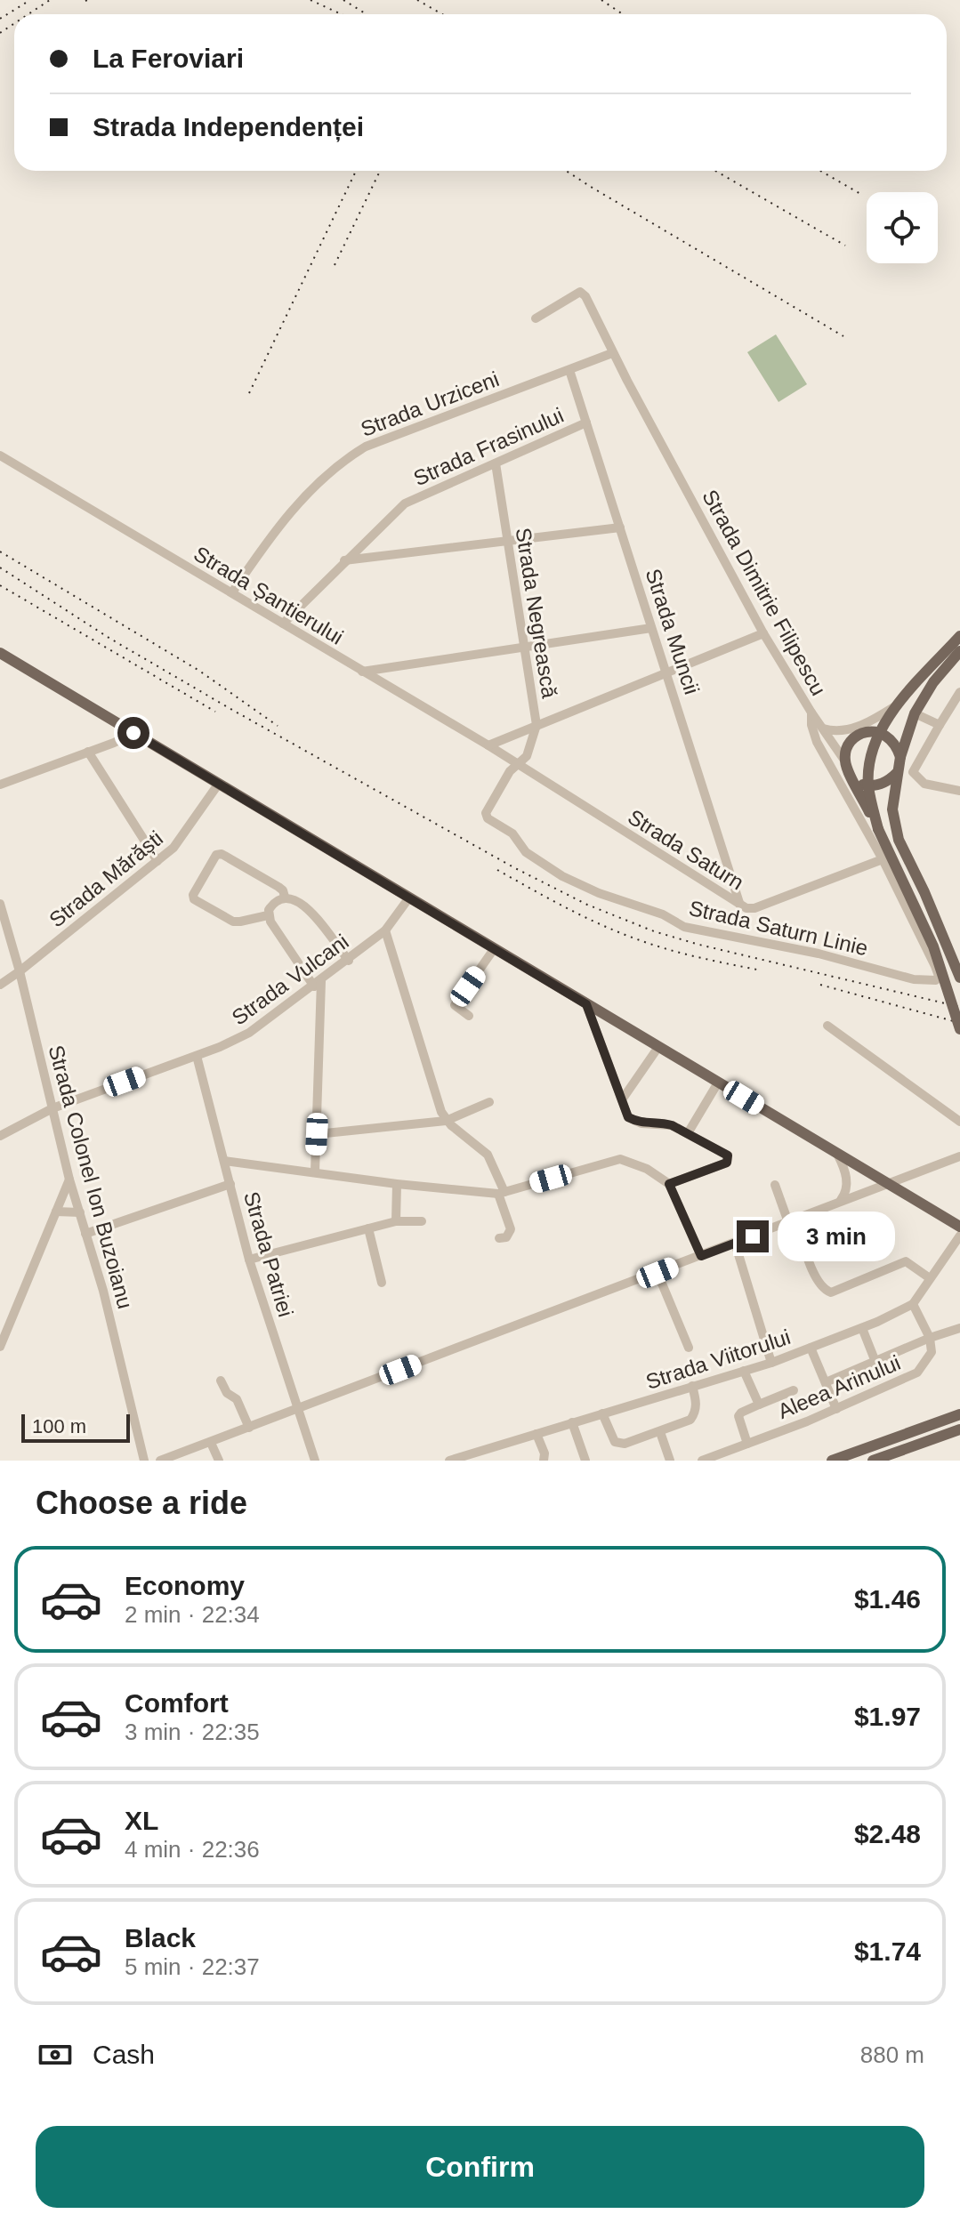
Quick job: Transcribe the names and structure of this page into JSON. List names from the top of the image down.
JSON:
{
  "streets": {
    "street": [
      "Strada Urziceni",
      "Strada Frasinului",
      "Strada Dimitrie Filipescu",
      "Strada Șantierului",
      "Strada Negrească",
      "Strada Muncii",
      "Strada Saturn",
      "Strada Mărăști",
      "Strada Saturn Linie",
      "Strada Vulcani",
      "Strada Colonel Ion Buzoianu",
      "Strada Patriei",
      "Strada Viitorului",
      "Aleea Arinului"
    ]
  },
  "crossings": [
    ["Strada Urziceni", "Strada Dimitrie Filipescu"],
    ["Strada Urziceni", "Strada Șantierului"],
    ["Strada Urziceni", "Strada Muncii"],
    ["Strada Frasinului", "Strada Șantierului"],
    ["Strada Frasinului", "Strada Negrească"],
    ["Strada Frasinului", "Strada Muncii"],
    ["Strada Dimitrie Filipescu", "Strada Saturn"],
    ["Strada Dimitrie Filipescu", "Strada Saturn Linie"],
    ["Strada Șantierului", "Strada Negrească"],
    ["Strada Șantierului", "Strada Saturn"],
    ["Strada Negrească", "Strada Saturn"],
    ["Strada Negrească", "Strada Saturn Linie"],
    ["Strada Muncii", "Strada Saturn"],
    ["Strada Mărăști", "Strada Colonel Ion Buzoianu"],
    ["Strada Vulcani", "Strada Colonel Ion Buzoianu"],
    ["Strada Vulcani", "Strada Patriei"]
  ],
  "scale_bar": "100 m",
  "page": {
    "banner": ["La Feroviari", "Strada Independenței"],
    "bubble": "3 min",
    "scale": "100 m",
    "heading": "Choose a ride",
    "list": [
      {
        "name": "Economy",
        "note": "2 min · 22:34",
        "value": "$1.46"
      },
      {
        "name": "Comfort",
        "note": "3 min · 22:35",
        "value": "$1.97"
      },
      {
        "name": "XL",
        "note": "4 min · 22:36",
        "value": "$2.48"
      },
      {
        "name": "Black",
        "note": "5 min · 22:37",
        "value": "$1.74"
      }
    ],
    "pay": ["Cash", "880 m"],
    "buttons": "Confirm"
  }
}
